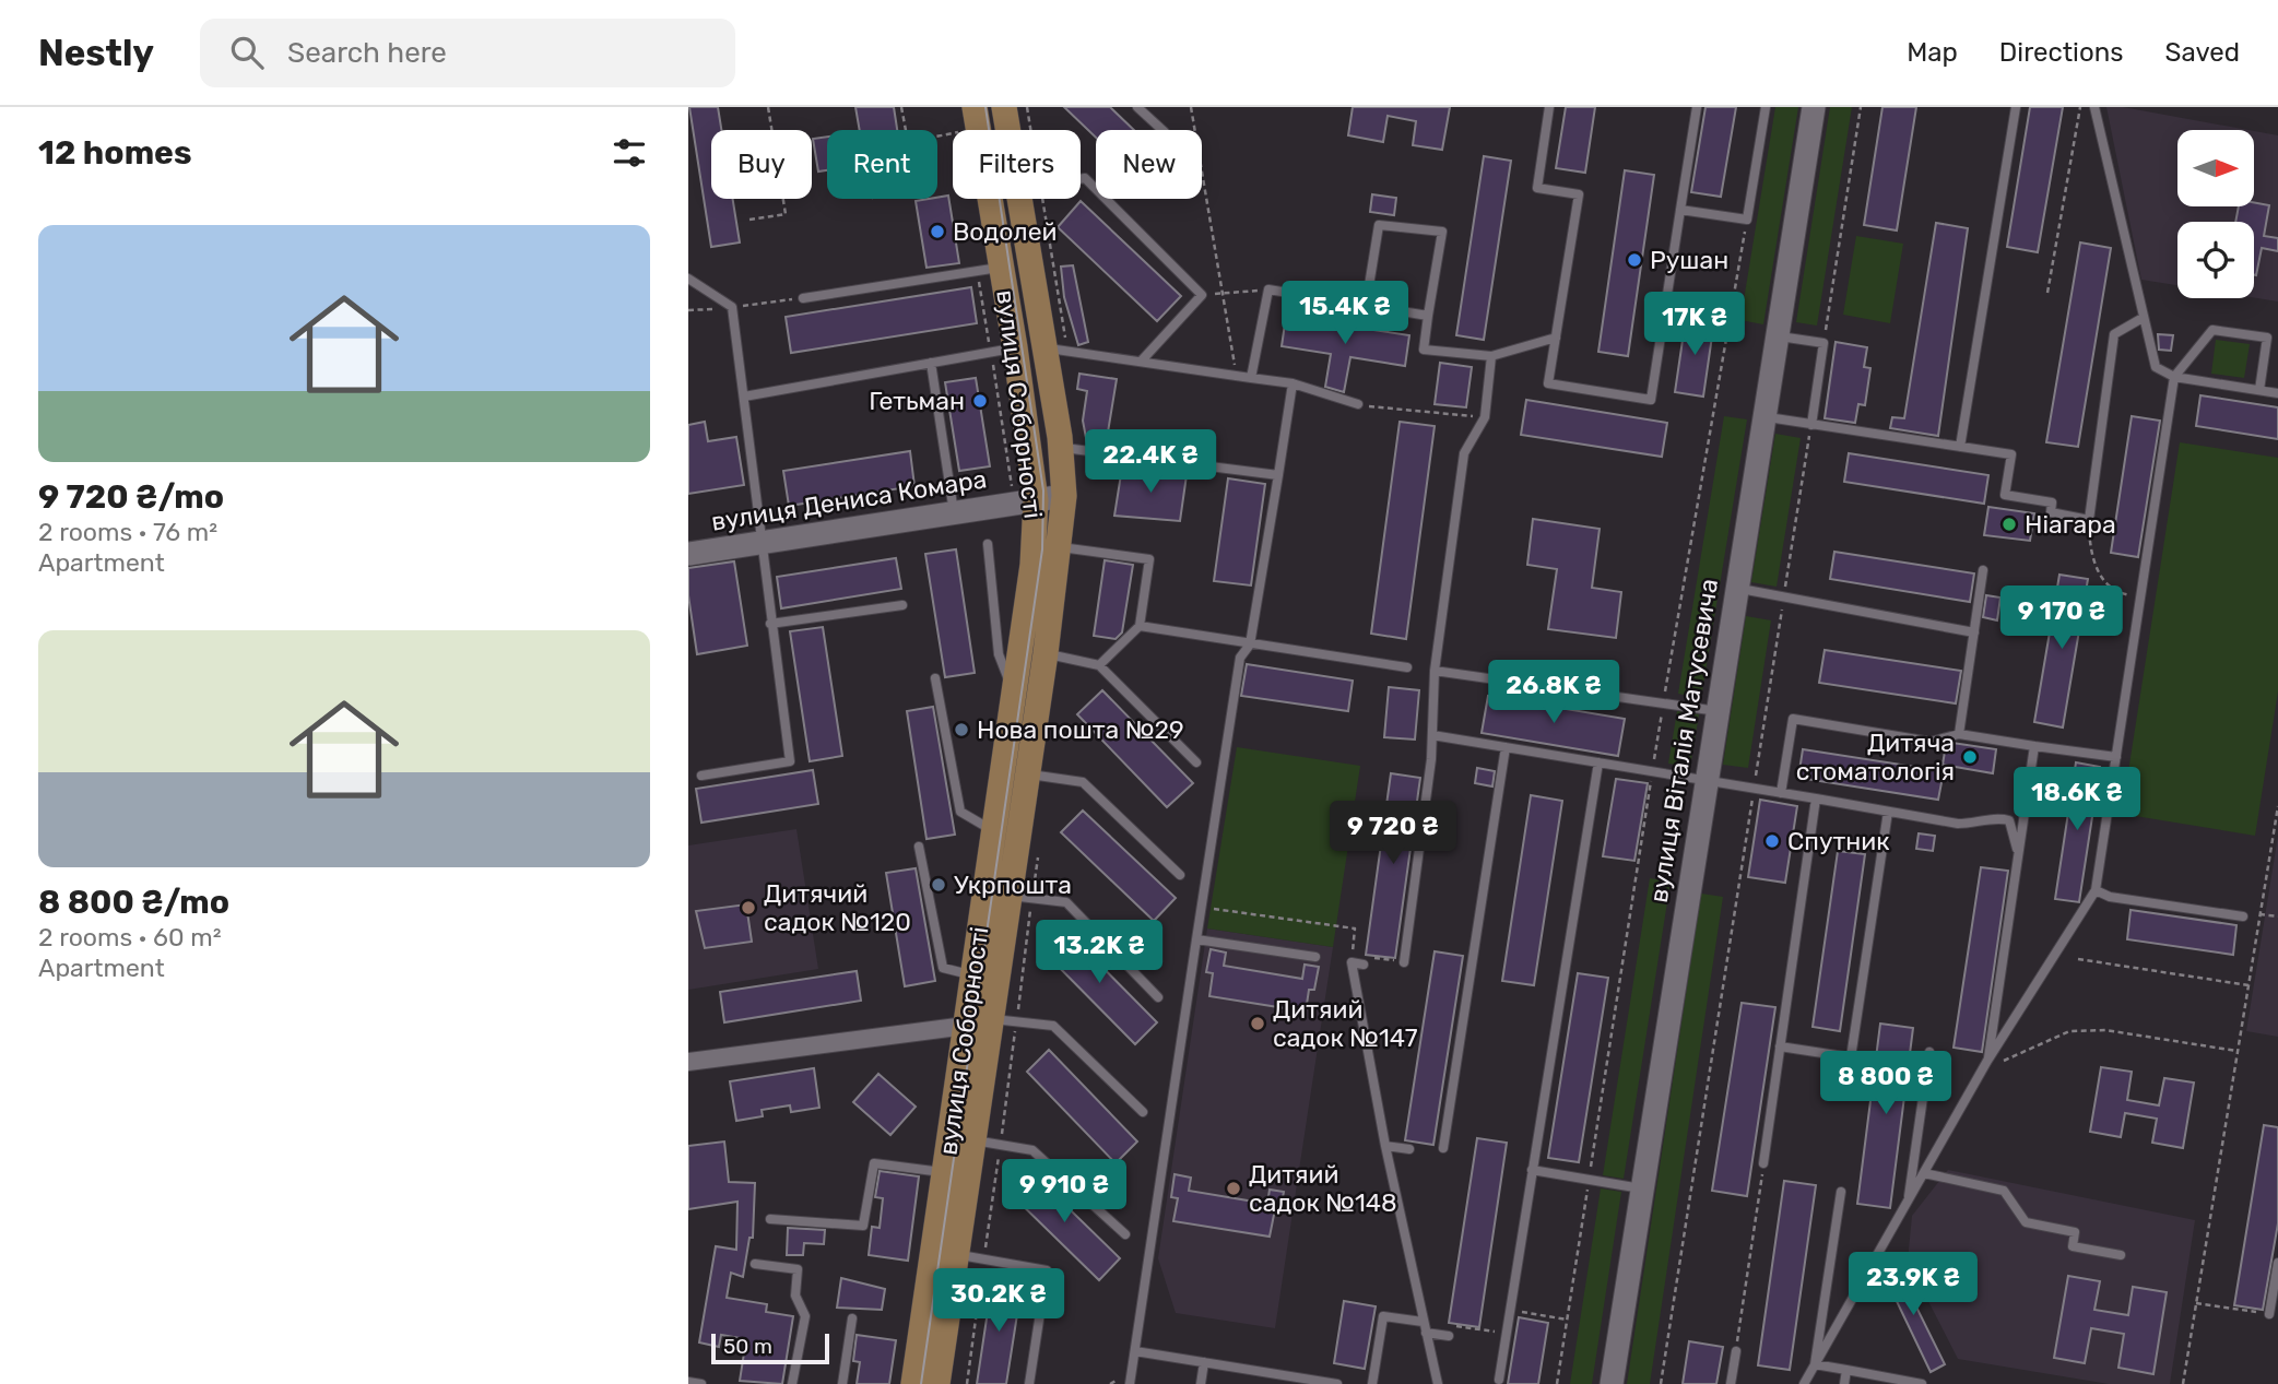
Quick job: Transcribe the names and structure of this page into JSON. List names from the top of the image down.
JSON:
{
  "streets": {
    "main road": ["вулиця Соборності"],
    "street": ["вулиця Дениса Комара", "вулиця Віталія Матусевича"]
  },
  "crossings": [
    ["вулиця Соборності", "вулиця Дениса Комара"]
  ],
  "places": [
    "Водолей",
    "Рушан",
    "Гетьман",
    "Ніагара",
    "Нова пошта №29",
    "Дитяча стоматологія",
    "Спутник",
    "Укрпошта",
    "Дитячий садок №120",
    "Дитяий садок №147",
    "Дитяий садок №148"
  ],
  "scale_bar": "50 m",
  "north": "right",
  "page": {
    "header": "Nestly",
    "search": "Search here",
    "nav": ["Map", "Directions", "Saved"],
    "heading": "12 homes",
    "chip": [
      "Buy",
      "Rent",
      "Filters",
      "New"
    ],
    "list": [
      {
        "name": "9 720 ₴/mo",
        "note": "2 rooms · 76 m² · Apartment"
      },
      {
        "name": "8 800 ₴/mo",
        "note": "2 rooms · 60 m² · Apartment"
      }
    ],
    "price": [
      "15.4K ₴",
      "17K ₴",
      "22.4K ₴",
      "9 170 ₴",
      "26.8K ₴",
      "18.6K ₴",
      "9 720 ₴",
      "13.2K ₴",
      "8 800 ₴",
      "9 910 ₴",
      "23.9K ₴",
      "30.2K ₴"
    ],
    "scale": "50 m"
  }
}
